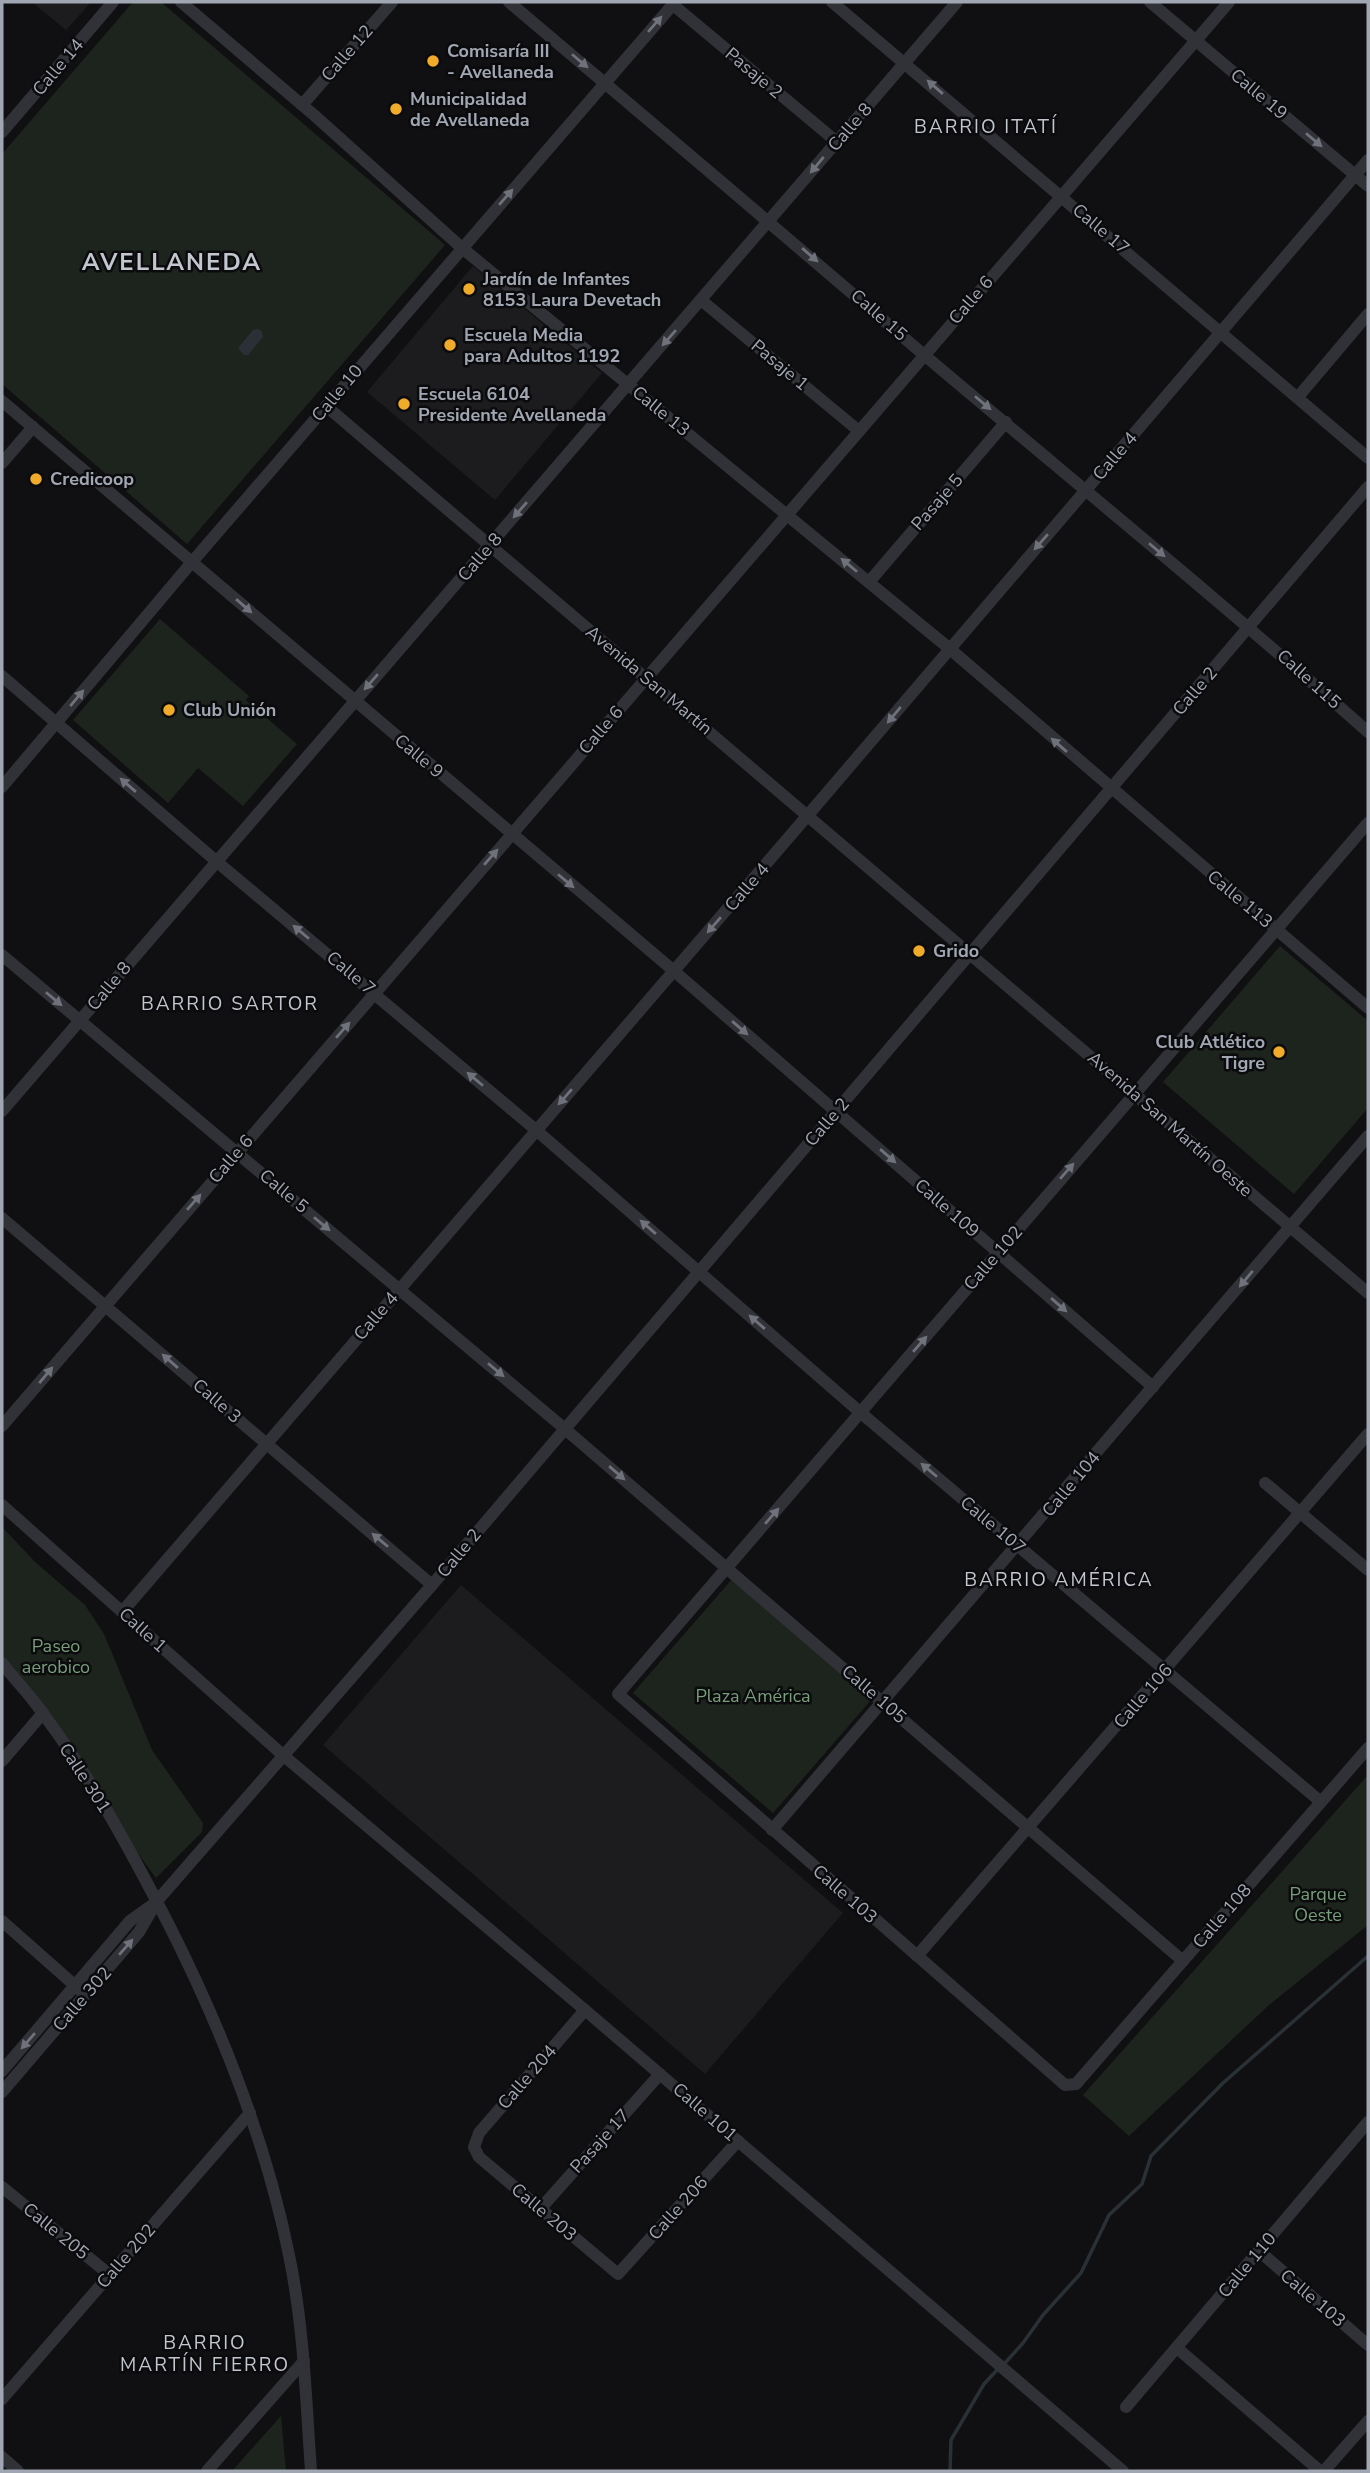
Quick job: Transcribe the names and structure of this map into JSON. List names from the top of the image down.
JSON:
{
  "streets": {
    "street": [
      "Calle 12",
      "Calle 14",
      "Pasaje 2",
      "Calle 19",
      "Calle 8",
      "Calle 17",
      "Calle 6",
      "Calle 15",
      "Pasaje 1",
      "Calle 10",
      "Calle 13",
      "Calle 4",
      "Pasaje 5",
      "Calle 115",
      "Avenida San Martín",
      "Calle 2",
      "Calle 9",
      "Calle 113",
      "Calle 7",
      "Avenida San Martín Oeste",
      "Calle 5",
      "Calle 109",
      "Calle 102",
      "Calle 3",
      "Calle 104",
      "Calle 107",
      "Calle 1",
      "Calle 105",
      "Calle 106",
      "Calle 301",
      "Calle 103",
      "Calle 108",
      "Calle 302",
      "Calle 204",
      "Calle 101",
      "Pasaje 17",
      "Calle 206",
      "Calle 203",
      "Calle 205",
      "Calle 202",
      "Calle 110"
    ]
  },
  "crossings": [
    ["Calle 12", "Calle 13"],
    ["Pasaje 2", "Calle 8"],
    ["Pasaje 2", "Calle 10"],
    ["Calle 19", "Calle 6"],
    ["Calle 19", "Calle 4"],
    ["Calle 8", "Calle 17"],
    ["Calle 8", "Calle 15"],
    ["Calle 8", "Pasaje 1"],
    ["Calle 8", "Calle 13"],
    ["Calle 8", "Avenida San Martín"],
    ["Calle 8", "Calle 9"],
    ["Calle 8", "Calle 7"],
    ["Calle 8", "Calle 5"],
    ["Calle 17", "Calle 6"],
    ["Calle 17", "Calle 4"],
    ["Calle 6", "Calle 15"],
    ["Calle 6", "Pasaje 1"],
    ["Calle 6", "Calle 13"],
    ["Calle 6", "Avenida San Martín"],
    ["Calle 6", "Calle 9"],
    ["Calle 6", "Calle 7"],
    ["Calle 6", "Calle 5"],
    ["Calle 6", "Calle 3"],
    ["Calle 15", "Calle 10"],
    ["Calle 15", "Calle 4"],
    ["Calle 15", "Pasaje 5"],
    ["Calle 15", "Calle 115"],
    ["Calle 15", "Calle 2"],
    ["Calle 10", "Calle 13"],
    ["Calle 10", "Avenida San Martín"],
    ["Calle 10", "Calle 9"],
    ["Calle 10", "Calle 7"],
    ["Calle 13", "Calle 4"],
    ["Calle 13", "Pasaje 5"],
    ["Calle 13", "Calle 2"],
    ["Calle 13", "Calle 113"],
    ["Calle 4", "Avenida San Martín"],
    ["Calle 4", "Calle 9"],
    ["Calle 4", "Calle 7"],
    ["Calle 4", "Calle 5"],
    ["Calle 4", "Calle 3"],
    ["Calle 4", "Calle 1"],
    ["Calle 115", "Calle 2"],
    ["Avenida San Martín", "Calle 2"],
    ["Avenida San Martín", "Avenida San Martín Oeste"],
    ["Calle 2", "Calle 9"],
    ["Calle 2", "Calle 113"],
    ["Calle 2", "Calle 7"],
    ["Calle 2", "Avenida San Martín Oeste"],
    ["Calle 2", "Calle 5"],
    ["Calle 2", "Calle 109"],
    ["Calle 2", "Calle 3"],
    ["Calle 2", "Calle 107"],
    ["Calle 2", "Calle 1"],
    ["Calle 2", "Calle 105"],
    ["Calle 2", "Calle 302"],
    ["Calle 2", "Calle 101"],
    ["Calle 9", "Calle 109"],
    ["Calle 113", "Calle 102"],
    ["Calle 7", "Calle 107"],
    ["Avenida San Martín Oeste", "Calle 102"],
    ["Avenida San Martín Oeste", "Calle 104"],
    ["Calle 5", "Calle 105"],
    ["Calle 109", "Calle 102"],
    ["Calle 109", "Calle 104"],
    ["Calle 102", "Calle 107"],
    ["Calle 102", "Calle 105"],
    ["Calle 102", "Calle 103"],
    ["Calle 104", "Calle 107"],
    ["Calle 104", "Calle 105"],
    ["Calle 104", "Calle 103"],
    ["Calle 107", "Calle 106"],
    ["Calle 107", "Calle 108"],
    ["Calle 1", "Calle 302"],
    ["Calle 1", "Calle 101"],
    ["Calle 105", "Calle 106"],
    ["Calle 105", "Calle 108"],
    ["Calle 106", "Calle 103"],
    ["Calle 301", "Calle 302"],
    ["Calle 301", "Calle 202"],
    ["Calle 103", "Calle 108"],
    ["Calle 103", "Calle 110"],
    ["Calle 302", "Calle 101"],
    ["Calle 204", "Calle 101"],
    ["Calle 204", "Calle 203"],
    ["Calle 101", "Pasaje 17"],
    ["Calle 101", "Calle 206"],
    ["Pasaje 17", "Calle 203"],
    ["Calle 206", "Calle 203"],
    ["Calle 205", "Calle 202"]
  ],
  "one_way": [
    "Calle 19",
    "Calle 8",
    "Calle 6",
    "Calle 15",
    "Calle 10",
    "Calle 4",
    "Calle 9",
    "Calle 7",
    "Calle 5",
    "Calle 109",
    "Calle 102",
    "Calle 3",
    "Calle 107"
  ],
  "districts": [
    "BARRIO ITATÍ",
    "AVELLANEDA",
    "BARRIO SARTOR",
    "BARRIO AMÉRICA",
    "BARRIO MARTÍN FIERRO"
  ],
  "parks": ["Paseo aerobico", "Plaza América", "Parque Oeste"],
  "places": [
    "Comisaría III - Avellaneda",
    "Municipalidad de Avellaneda",
    "Jardín de Infantes 8153 Laura Devetach",
    "Escuela Media para Adultos 1192",
    "Escuela 6104 Presidente Avellaneda",
    "Credicoop",
    "Club Unión",
    "Grido",
    "Club Atlético Tigre"
  ]
}
